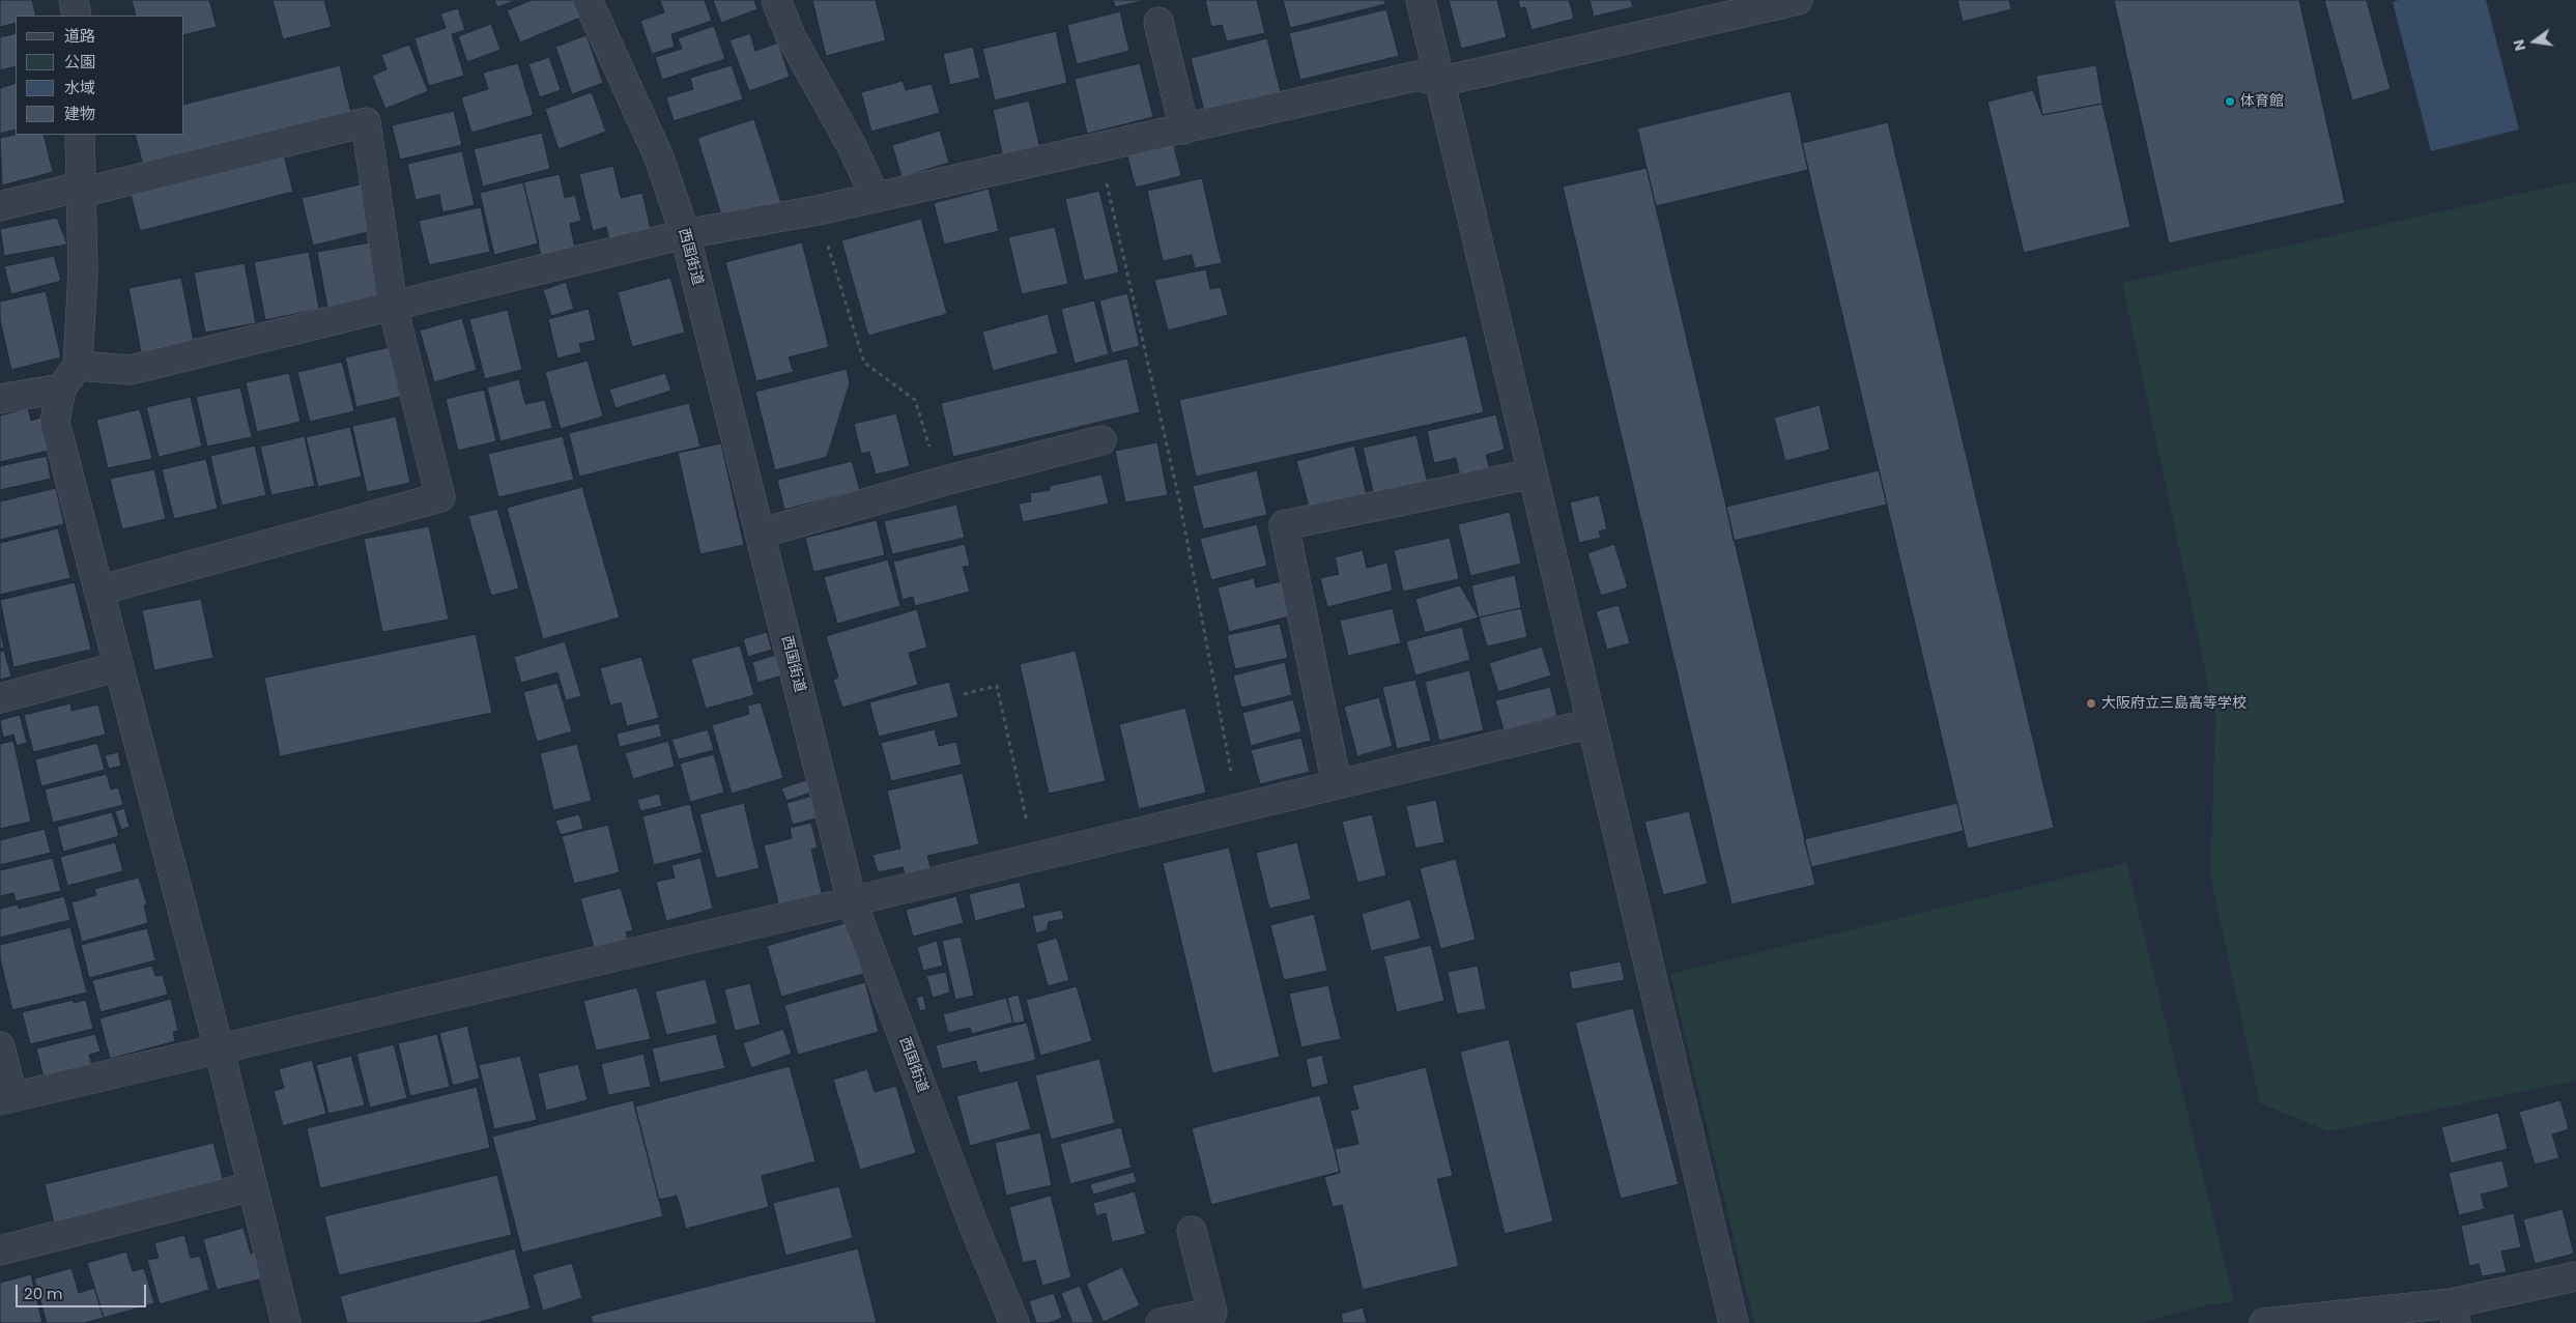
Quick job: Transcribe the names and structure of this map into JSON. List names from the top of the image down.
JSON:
{
  "streets": {
    "street": ["西国街道"]
  },
  "places": ["体育館", "大阪府立三島高等学校"],
  "legend": [
    "道路",
    "公園",
    "水域",
    "建物"
  ],
  "scale_bar": "20 m",
  "north": "left"
}
